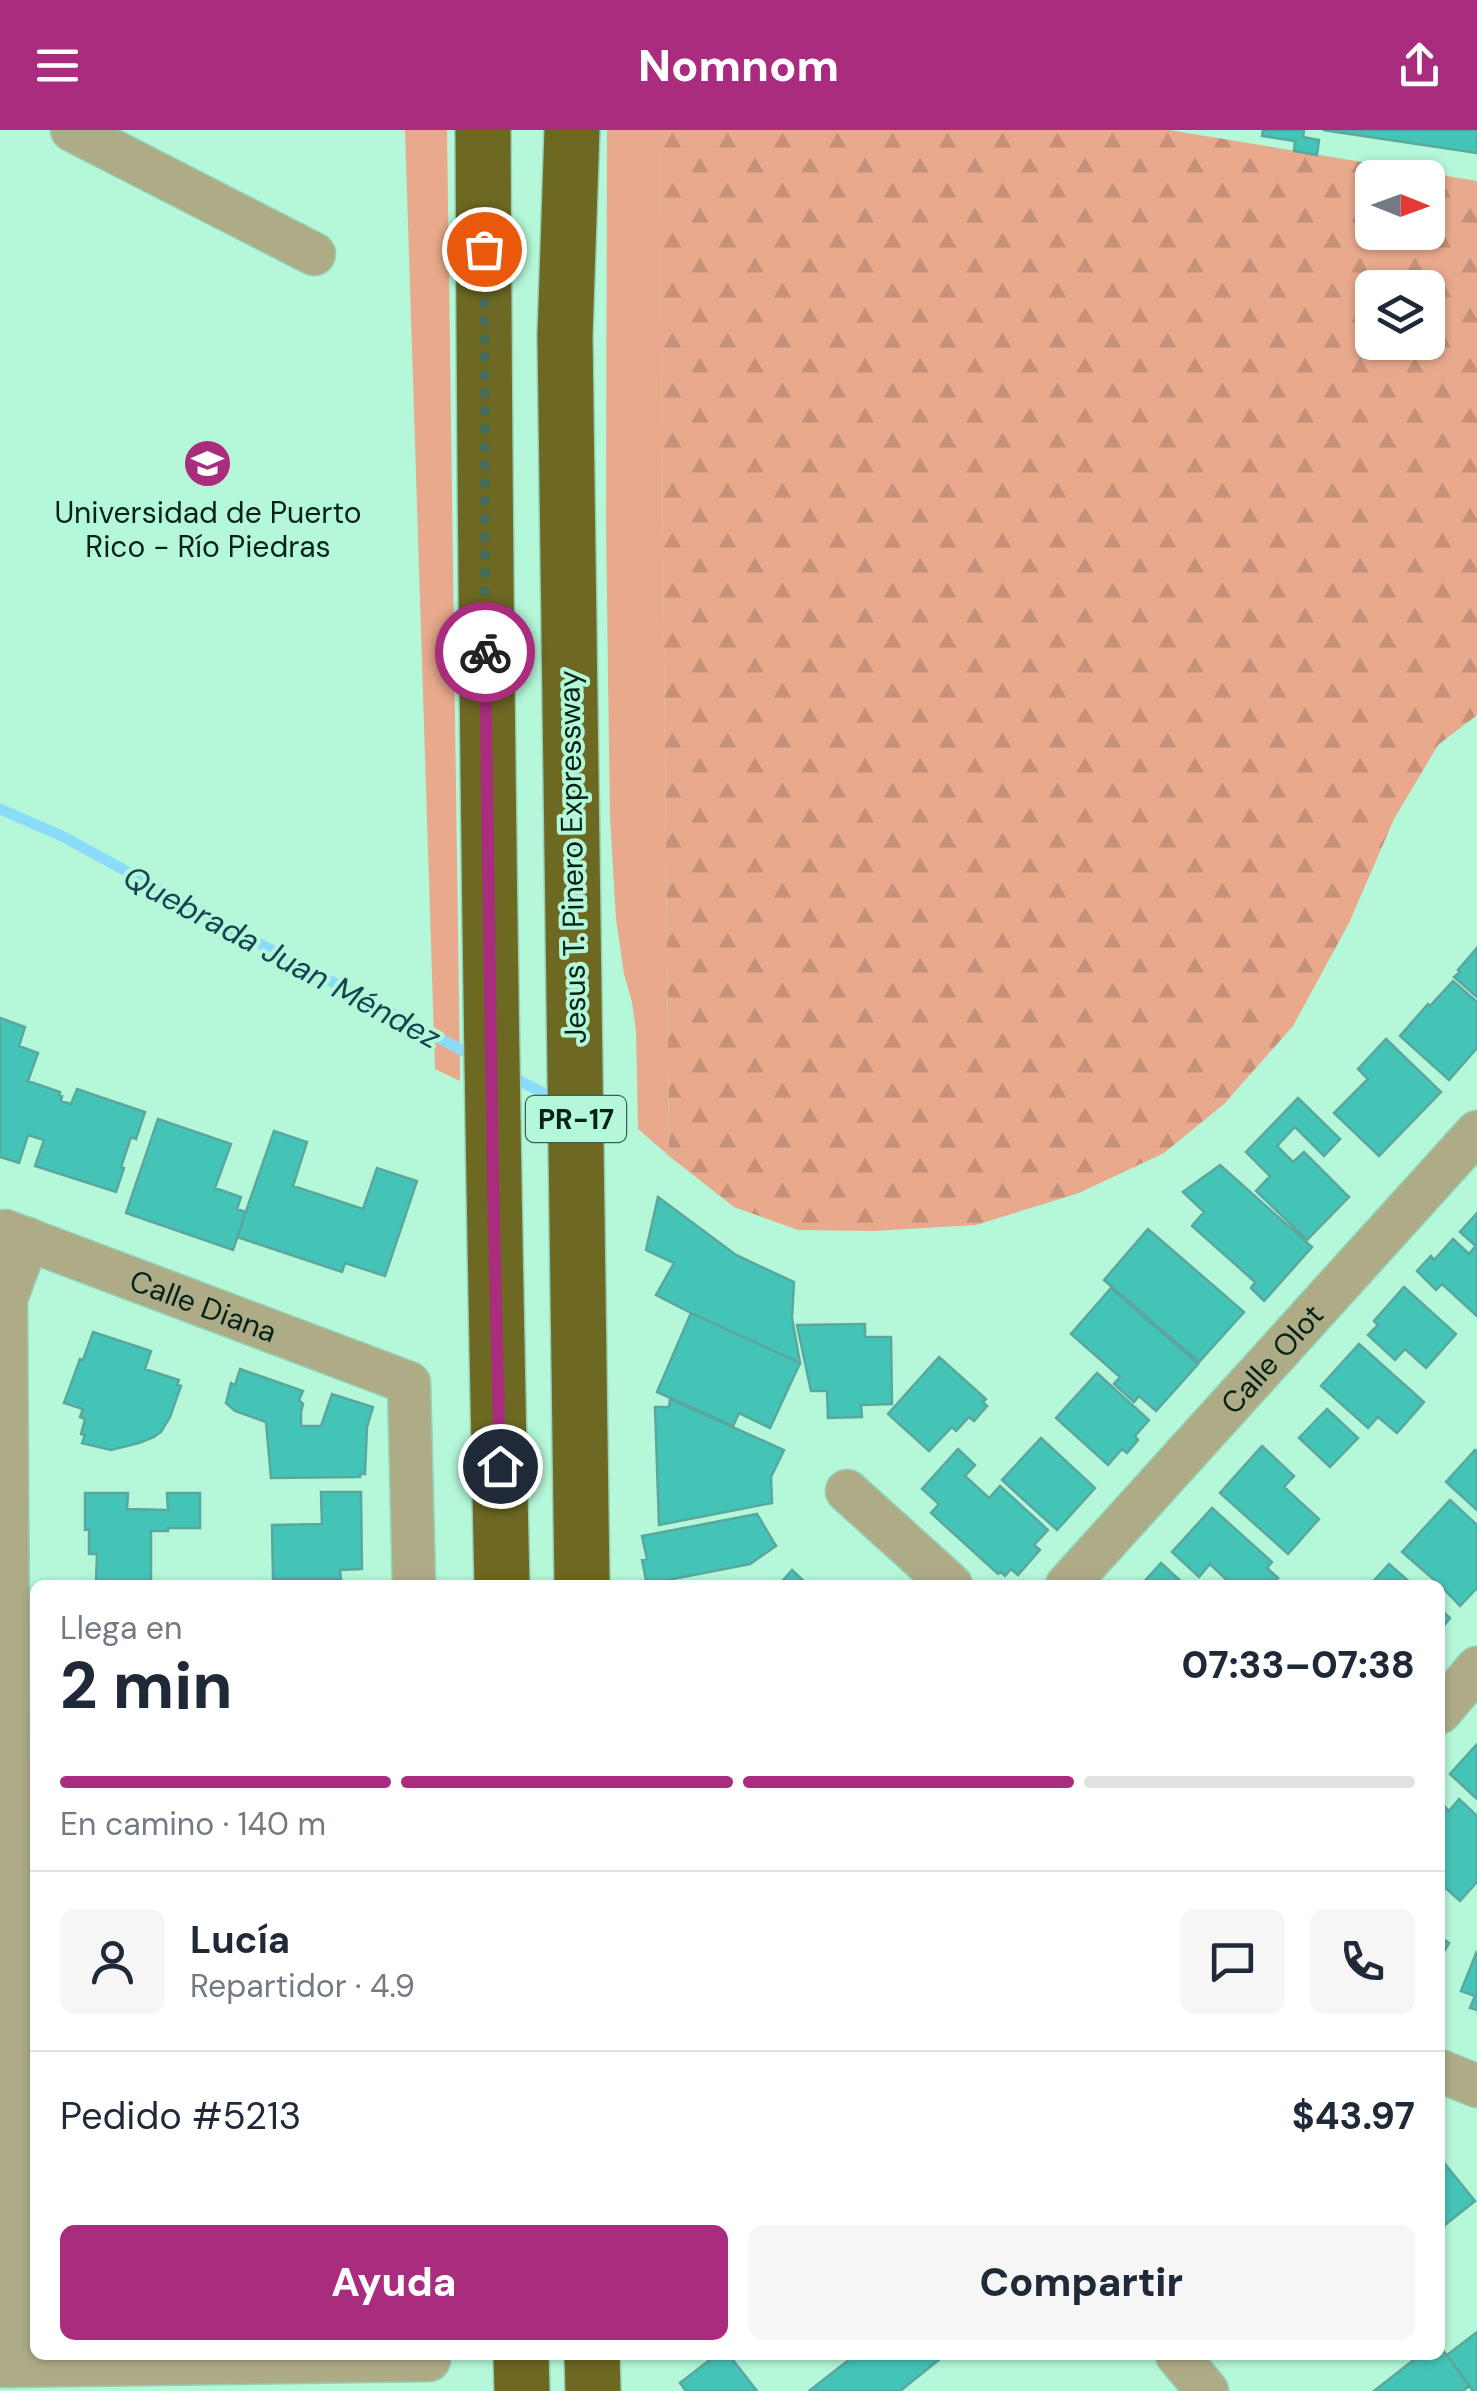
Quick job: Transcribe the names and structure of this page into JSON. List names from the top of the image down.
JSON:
{
  "streets": {
    "highway": ["Jesus T. Pinero Expressway", "PR-17"],
    "street": ["Calle Diana", "Calle Olot"]
  },
  "water": ["Quebrada Juan Méndez"],
  "places": {
    "school or university": ["Universidad de Puerto Rico - Río Piedras"]
  },
  "north": "right",
  "page": {
    "header": "Nomnom",
    "heading": ["2 min", "Llega en", "07:33–07:38"],
    "panel": [
      "Lucía",
      "Repartidor · 4.9",
      "Pedido #5213",
      "$43.97"
    ],
    "bar": "En camino · 140 m",
    "buttons": ["Ayuda", "Compartir"]
  }
}
